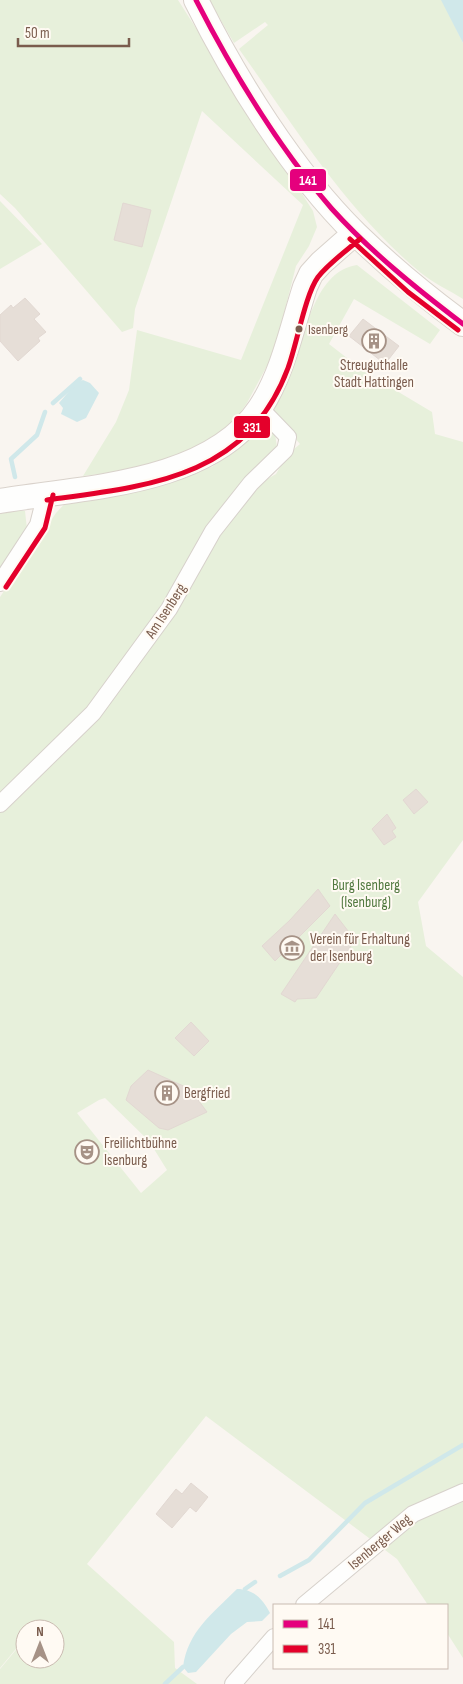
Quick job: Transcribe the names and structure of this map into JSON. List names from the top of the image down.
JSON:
{
  "streets": {
    "street": ["Am Isenberg", "Isenberger Weg"]
  },
  "parks": ["Burg Isenberg (Isenburg)"],
  "places": {
    "other": ["Isenberg"],
    "building": ["Streuguthalle Stadt Hattingen", "Bergfried"],
    "museum": ["Verein für Erhaltung der Isenburg"],
    "theatre": ["Freilichtbühne Isenburg"]
  },
  "lines": ["transit line 141", "transit line 331"],
  "legend": ["141", "331"],
  "scale_bar": "50 m",
  "north": "top"
}
